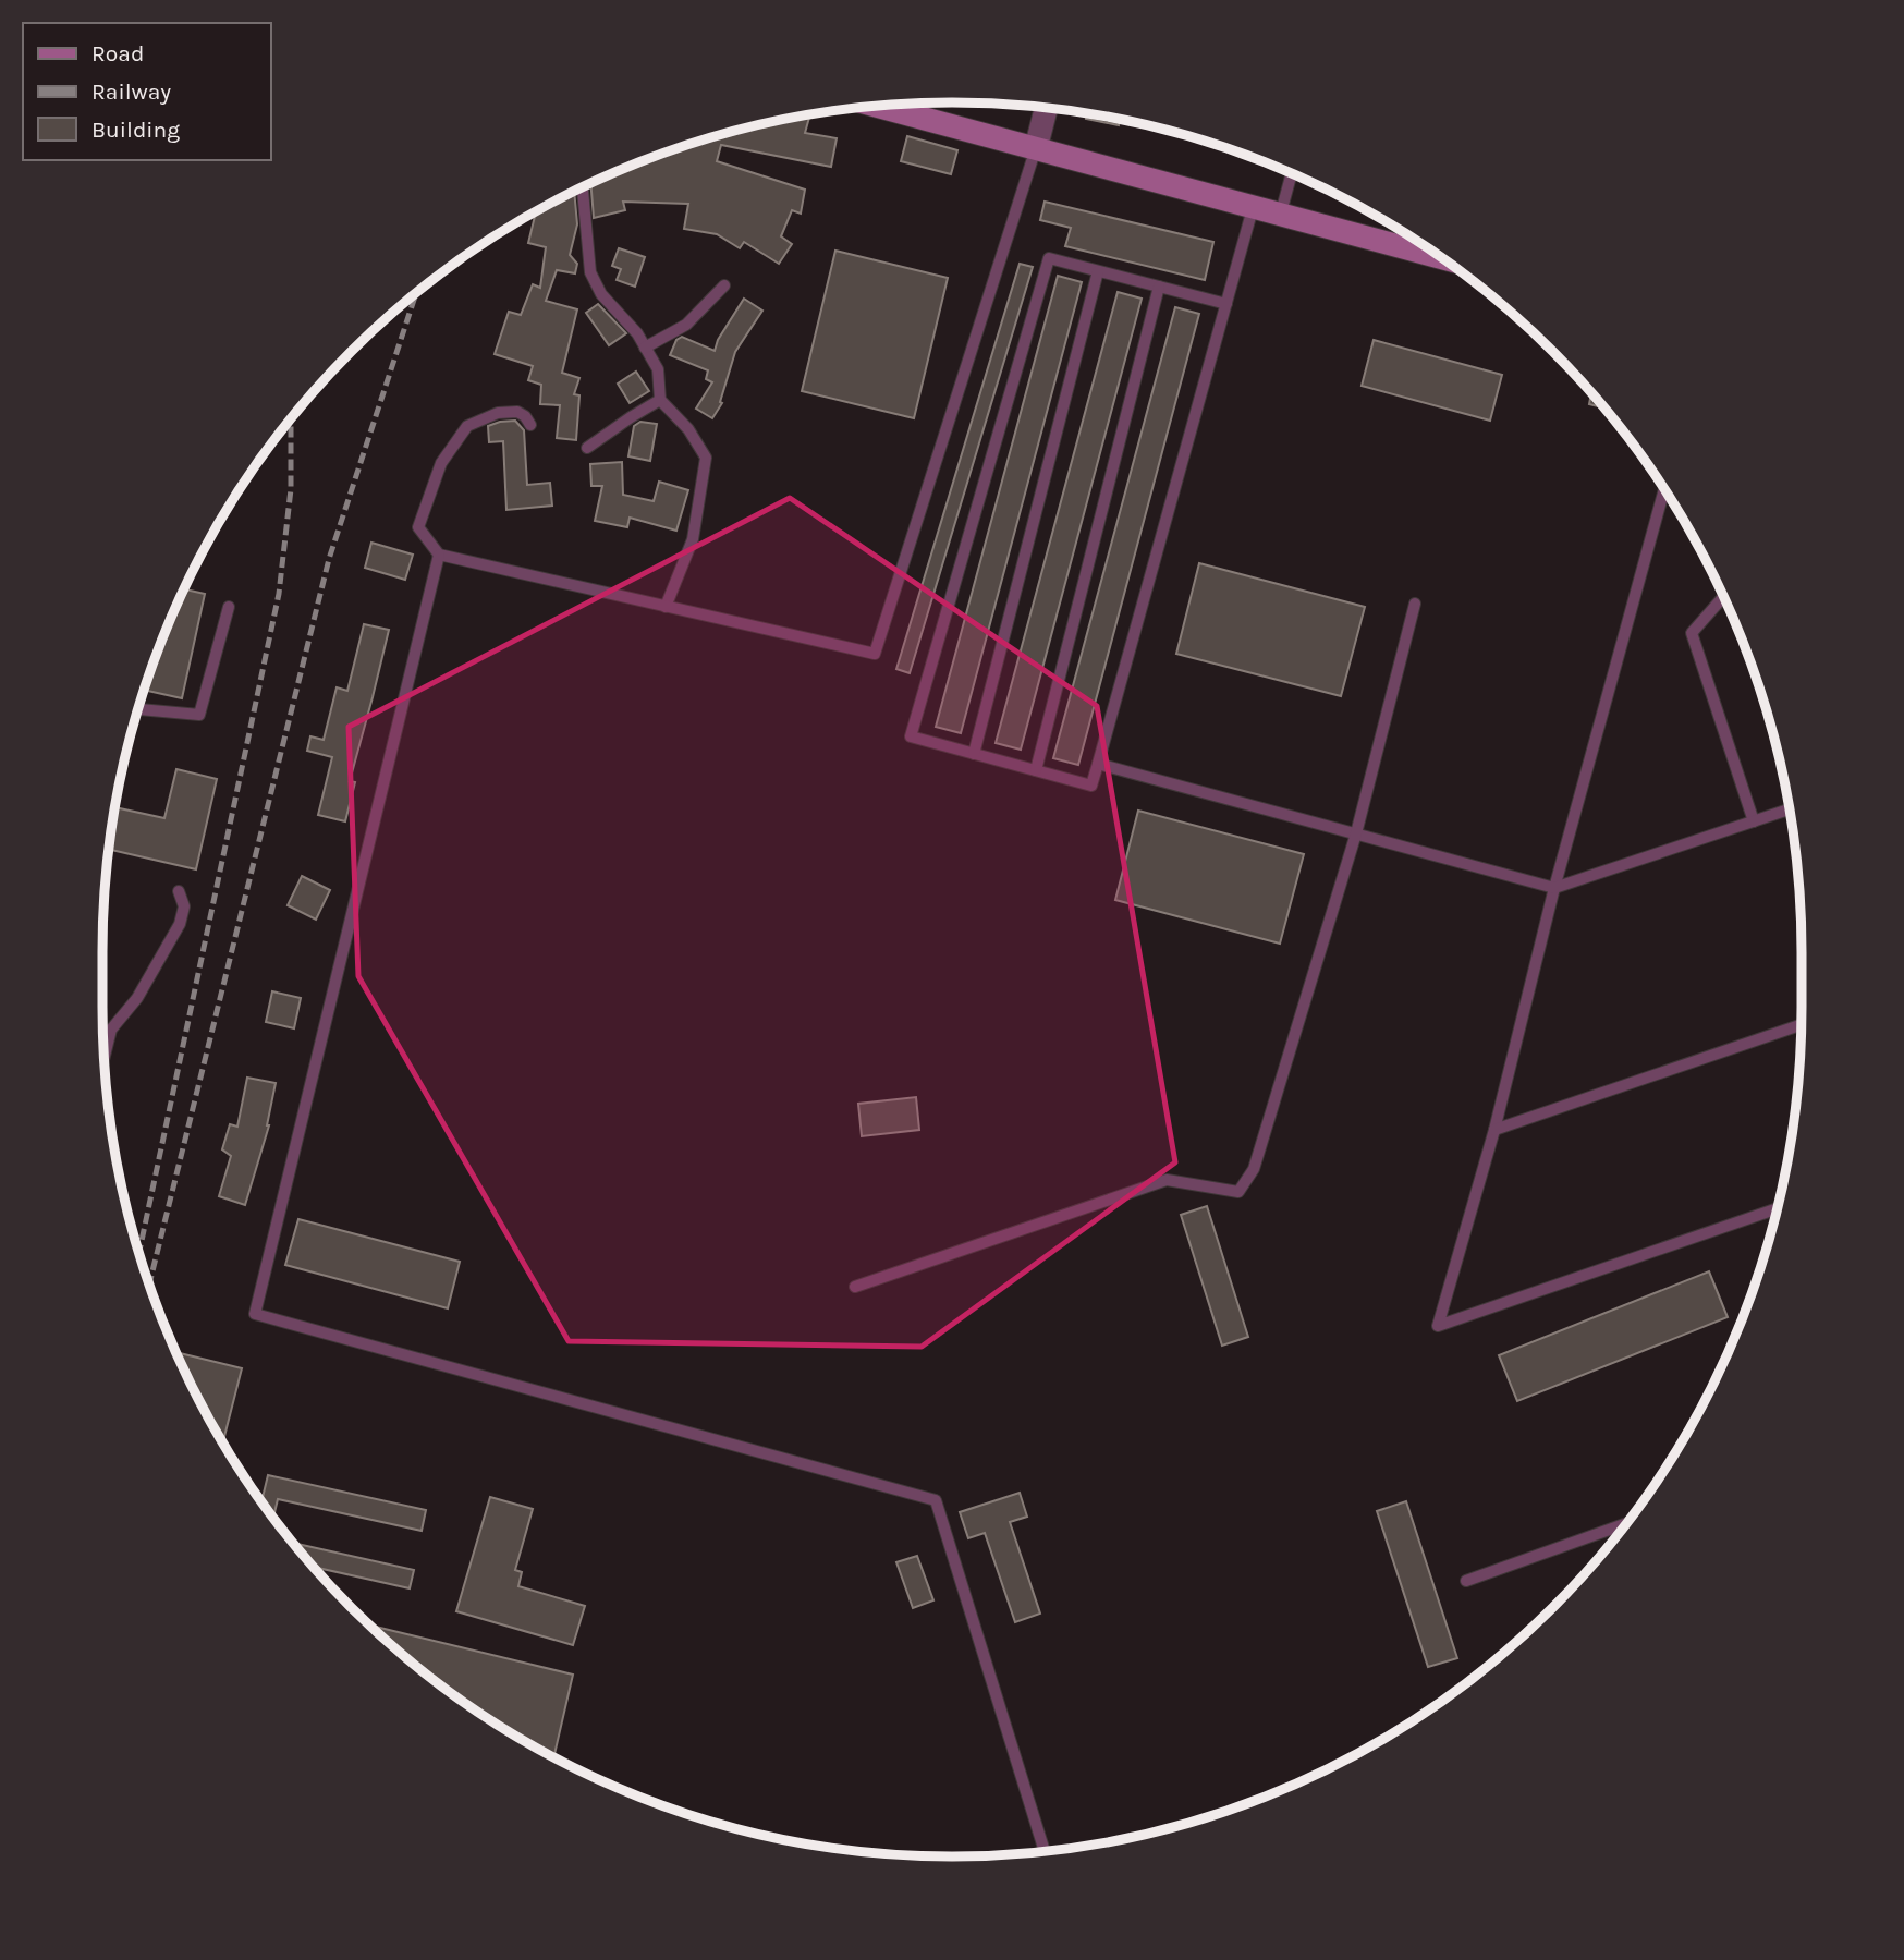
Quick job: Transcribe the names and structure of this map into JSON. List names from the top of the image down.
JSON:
{
  "legend": ["Road", "Railway", "Building"]
}
